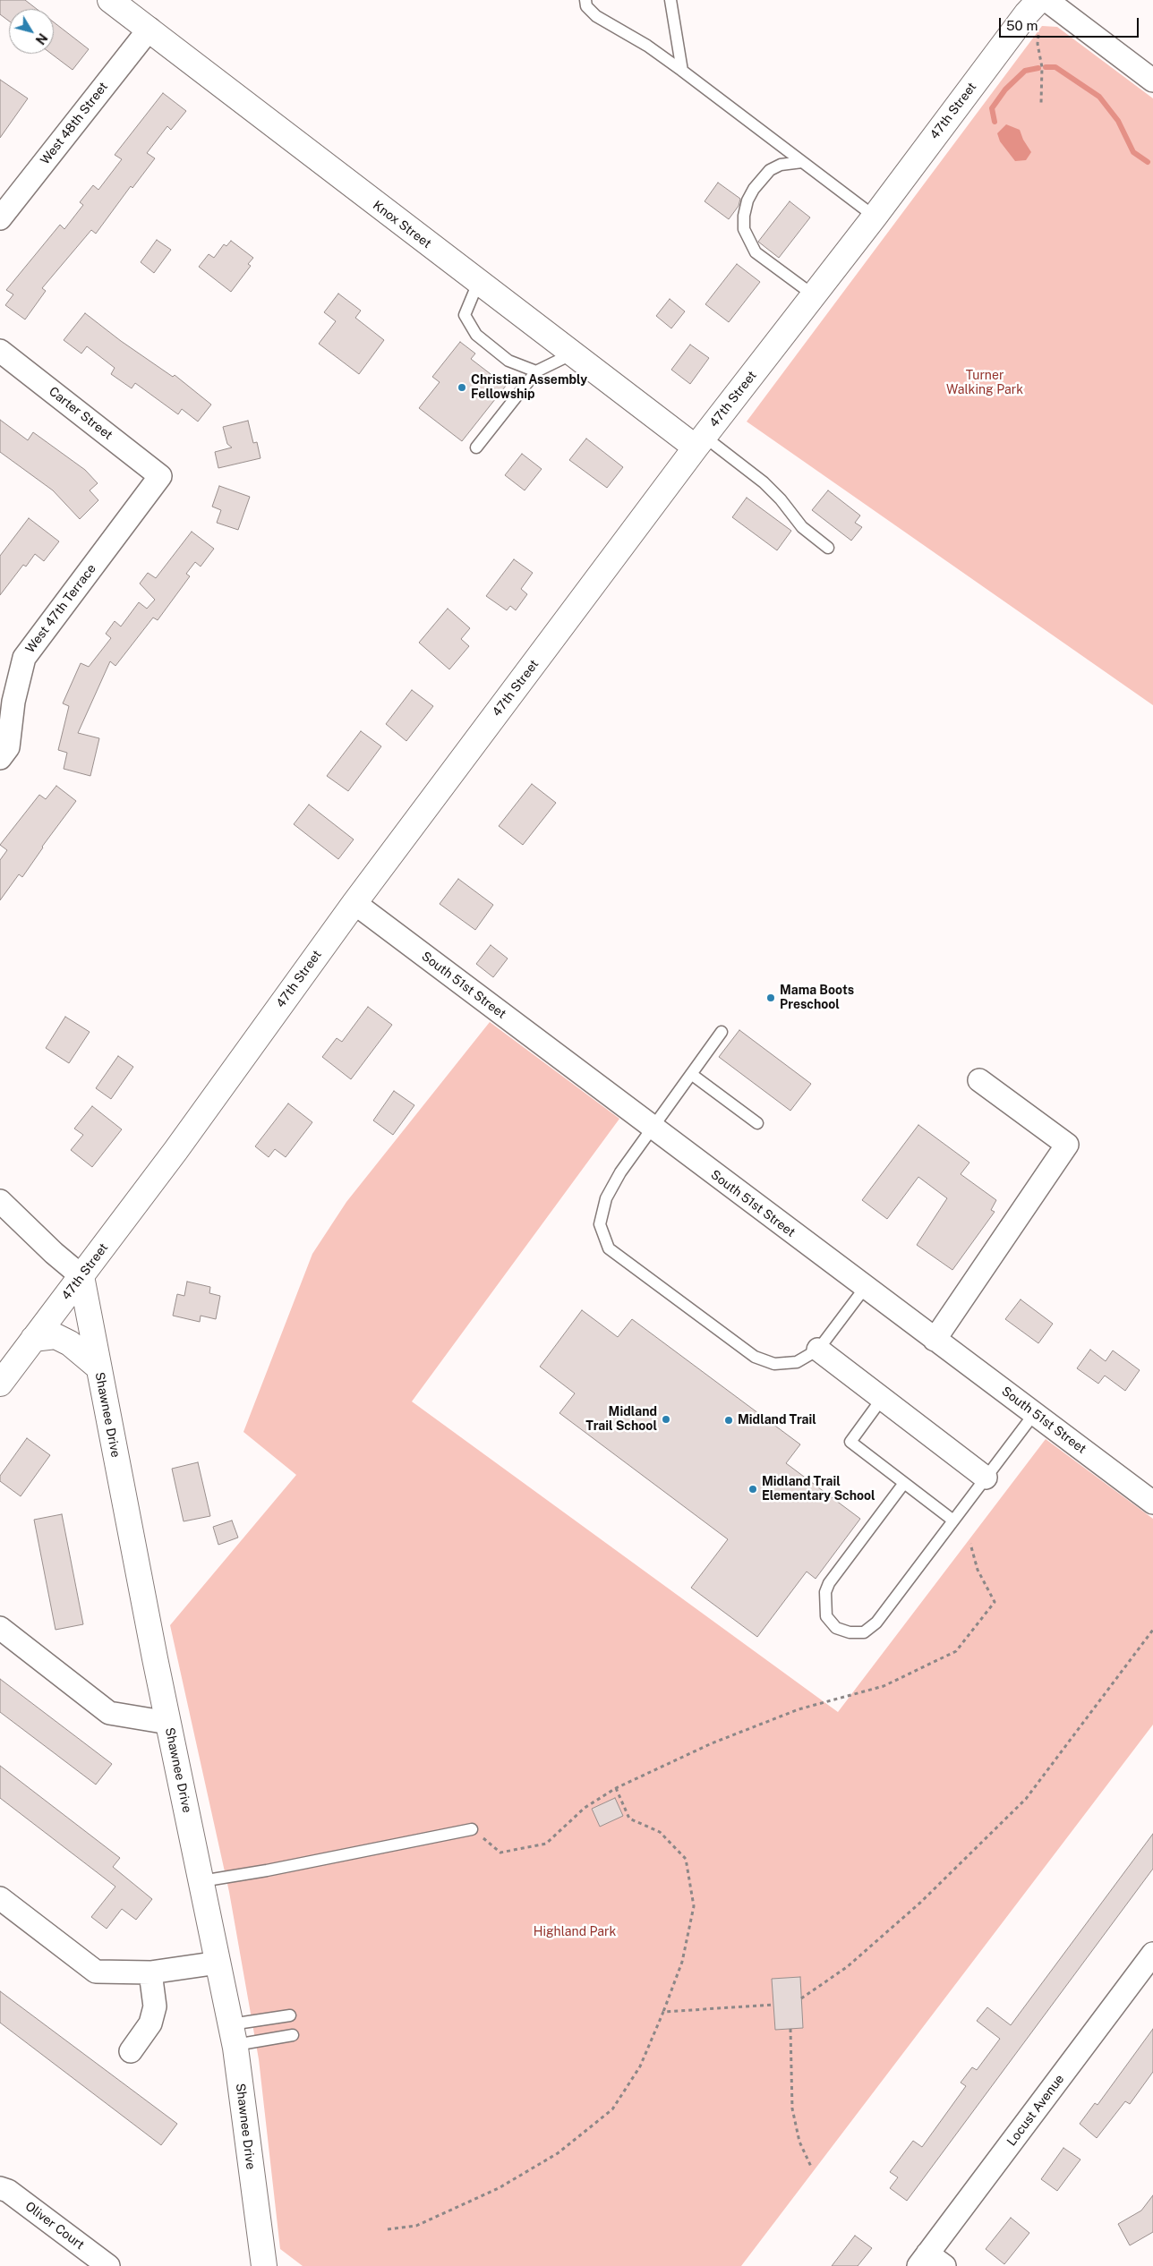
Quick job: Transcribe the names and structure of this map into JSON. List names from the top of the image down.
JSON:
{
  "streets": {
    "main road": ["47th Street", "Knox Street", "Shawnee Drive"],
    "street": [
      "West 48th Street",
      "Carter Street",
      "West 47th Terrace",
      "South 51st Street",
      "Locust Avenue",
      "Oliver Court"
    ]
  },
  "crossings": [
    ["47th Street", "Knox Street"],
    ["47th Street", "South 51st Street"],
    ["47th Street", "Shawnee Drive"],
    ["West 48th Street", "Knox Street"],
    ["Carter Street", "West 47th Terrace"]
  ],
  "parks": ["Turner Walking Park", "Highland Park"],
  "places": [
    "Christian Assembly Fellowship",
    "Mama Boots Preschool",
    "Midland Trail School",
    "Midland Trail",
    "Midland Trail Elementary School"
  ],
  "scale_bar": "50 m",
  "north": "bottom right"
}
